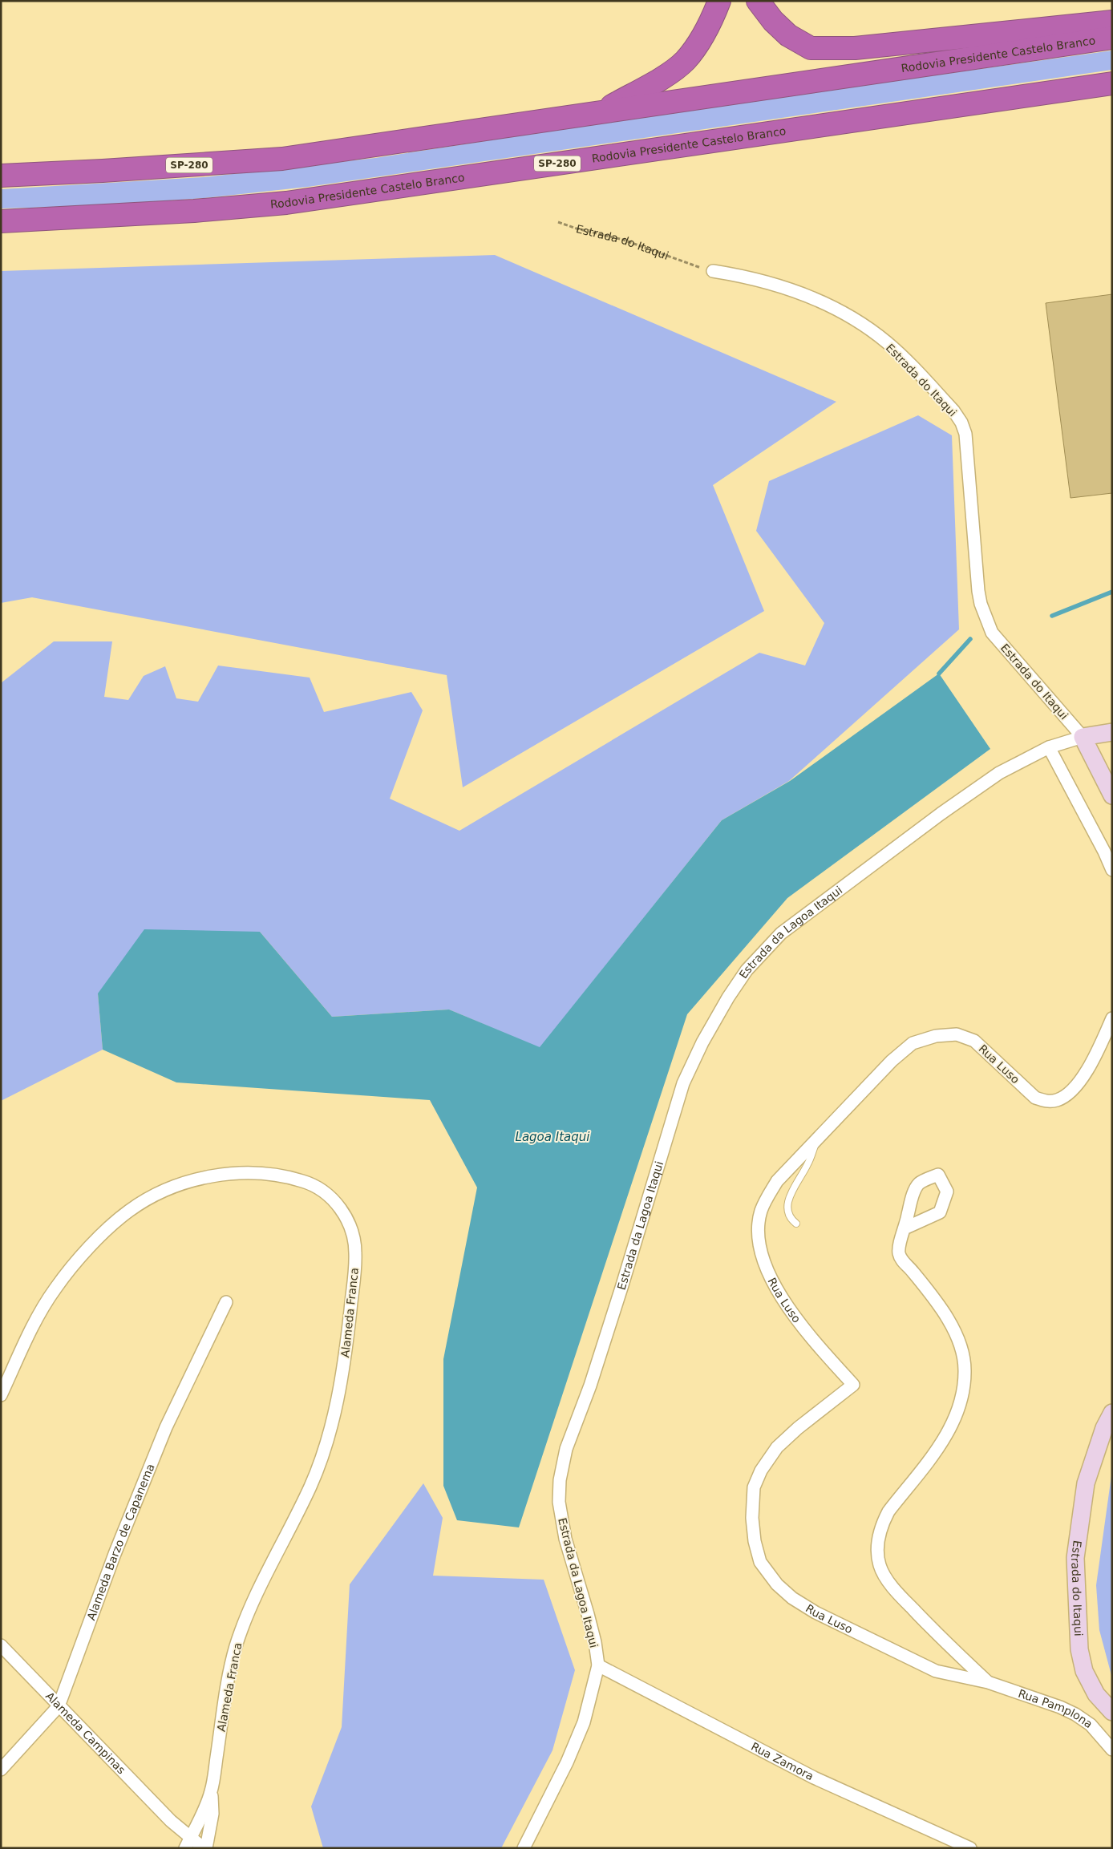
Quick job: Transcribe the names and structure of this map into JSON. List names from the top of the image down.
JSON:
{
  "streets": {
    "highway": ["Rodovia Presidente Castelo Branco", "SP-280"],
    "street": [
      "Estrada do Itaqui",
      "Estrada da Lagoa Itaqui",
      "Rua Luso",
      "Alameda Franca",
      "Alameda Barzo de Capanema",
      "Rua Pamplona",
      "Alameda Campinas",
      "Rua Zamora"
    ]
  },
  "crossings": [
    ["Estrada do Itaqui", "Estrada da Lagoa Itaqui"],
    ["Estrada da Lagoa Itaqui", "Rua Zamora"],
    ["Rua Luso", "Rua Pamplona"],
    ["Alameda Barzo de Capanema", "Alameda Campinas"]
  ],
  "water": ["Lagoa Itaqui"]
}
